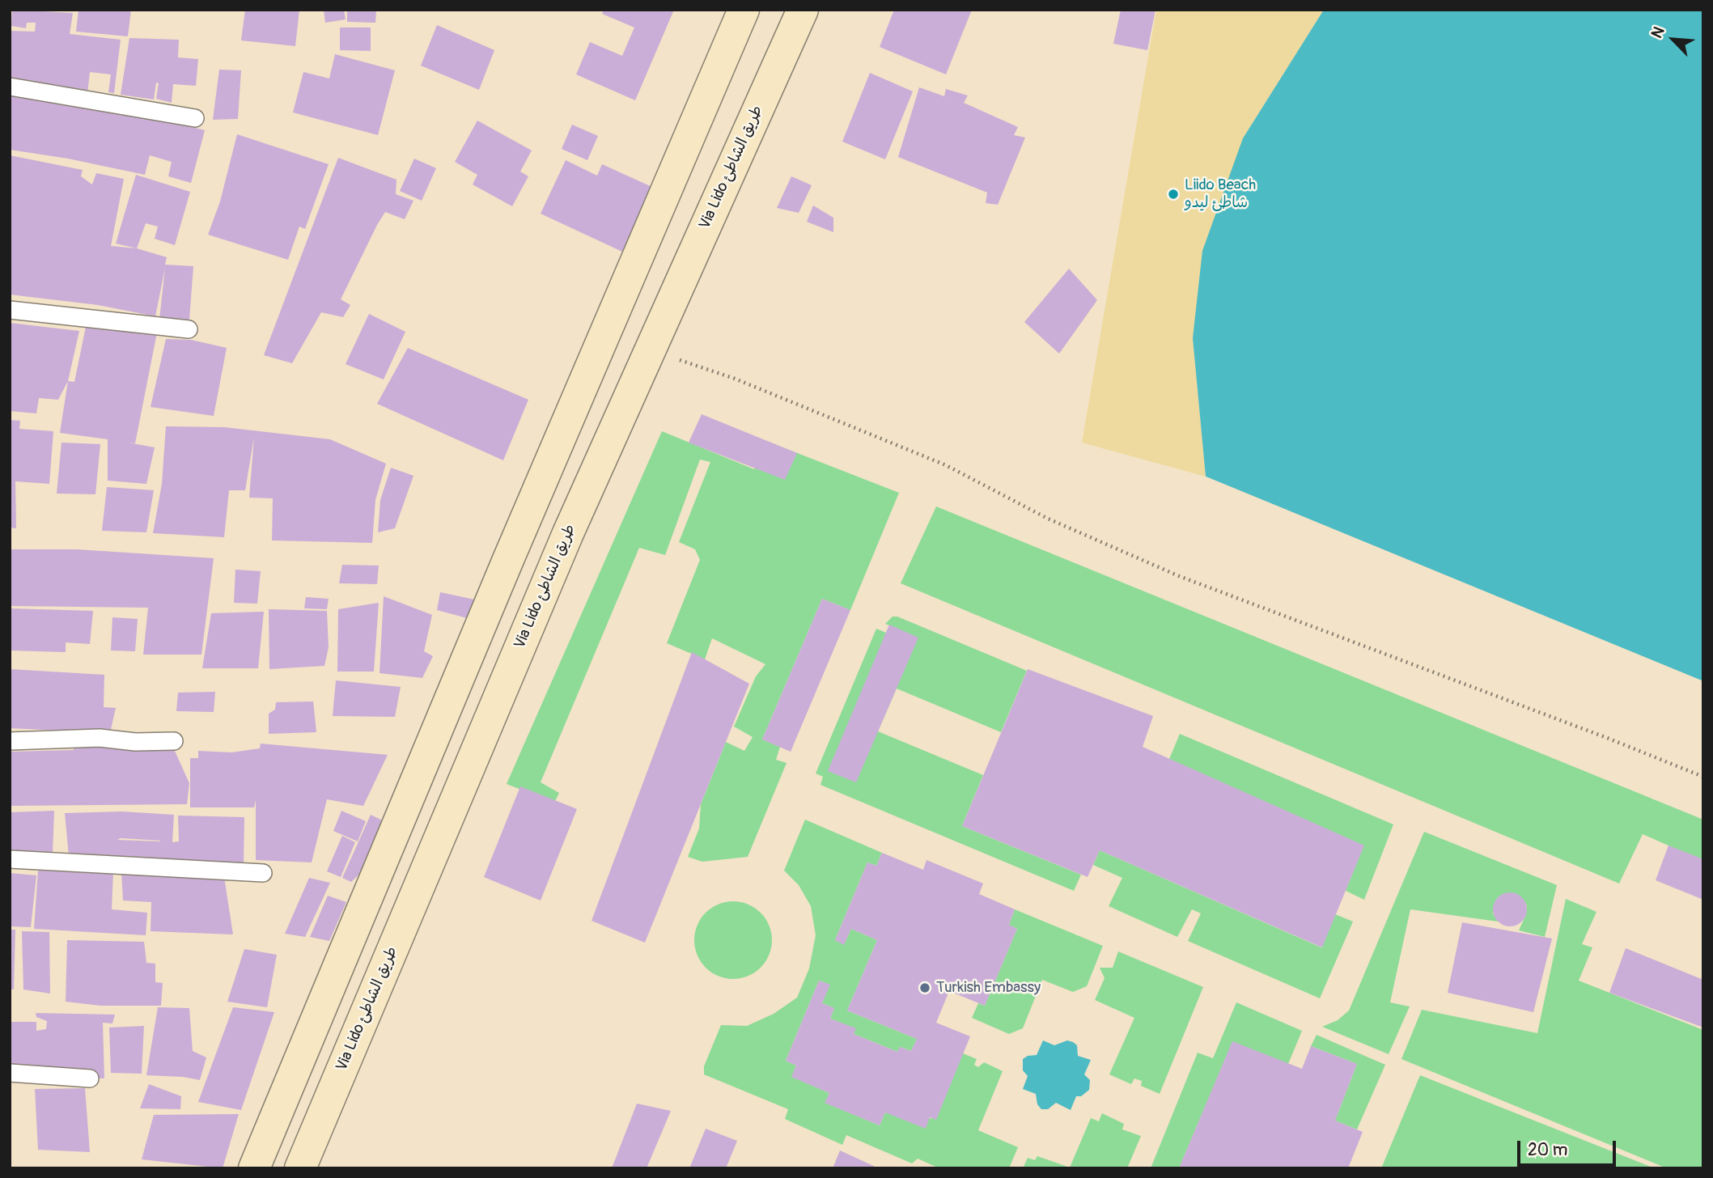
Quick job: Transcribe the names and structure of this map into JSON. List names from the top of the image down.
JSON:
{
  "streets": {
    "main road": ["Via Lido طريق الشاطئ"]
  },
  "places": ["Liido Beach شاطئ ليدو", "Turkish Embassy"],
  "scale_bar": "20 m",
  "north": "top left"
}
